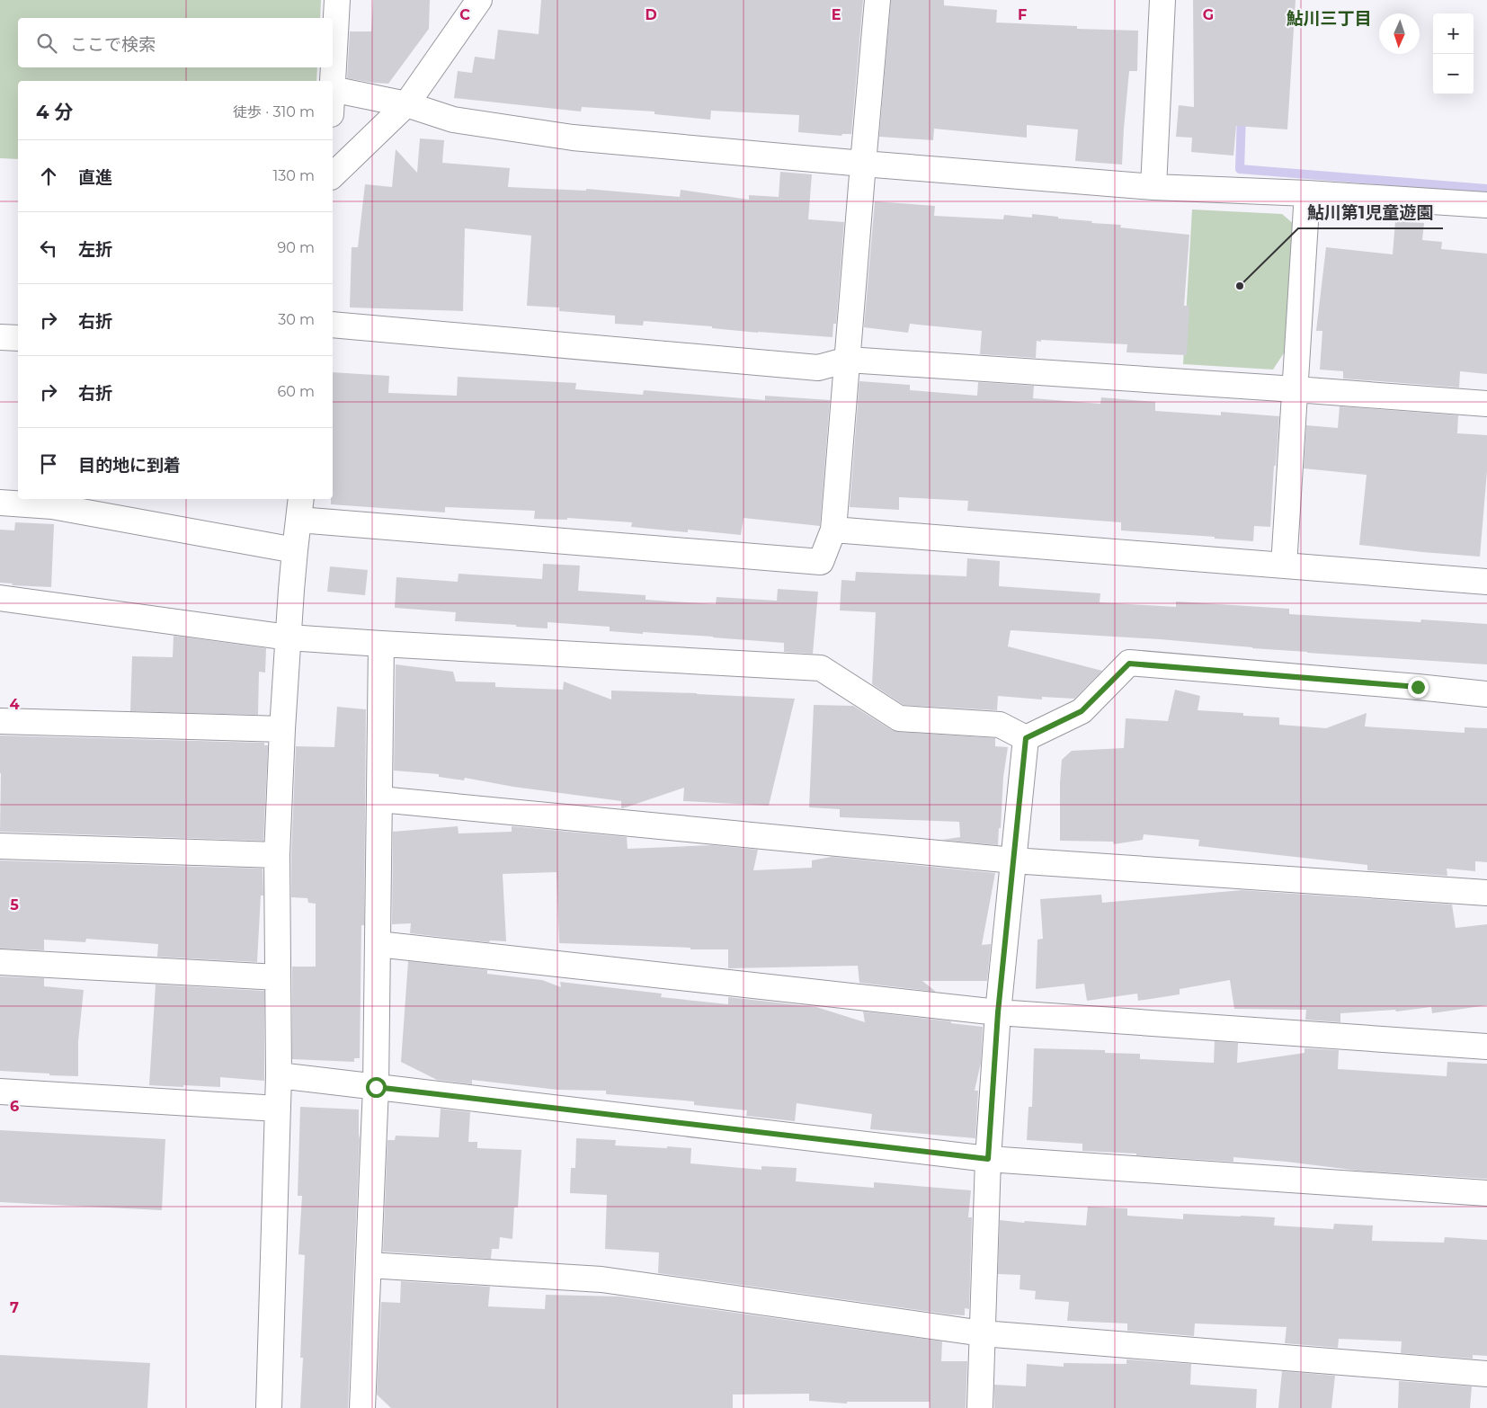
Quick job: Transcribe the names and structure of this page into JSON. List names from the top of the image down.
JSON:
{
  "districts": ["鮎川三丁目"],
  "places": ["鮎川第1児童遊園"],
  "north": "bottom",
  "page": {
    "map_buttons": ["+", "−"],
    "search": "ここで検索",
    "heading": ["4 分", "徒歩 · 310 m"],
    "list": [
      ["直進", "130 m"],
      ["左折", "90 m"],
      ["右折", "30 m"],
      ["右折", "60 m"],
      "目的地に到着"
    ]
  },
  "grid": {
    "columns": [
      "C",
      "D",
      "E",
      "F",
      "G"
    ],
    "rows": [
      "4",
      "5",
      "6",
      "7"
    ]
  }
}
